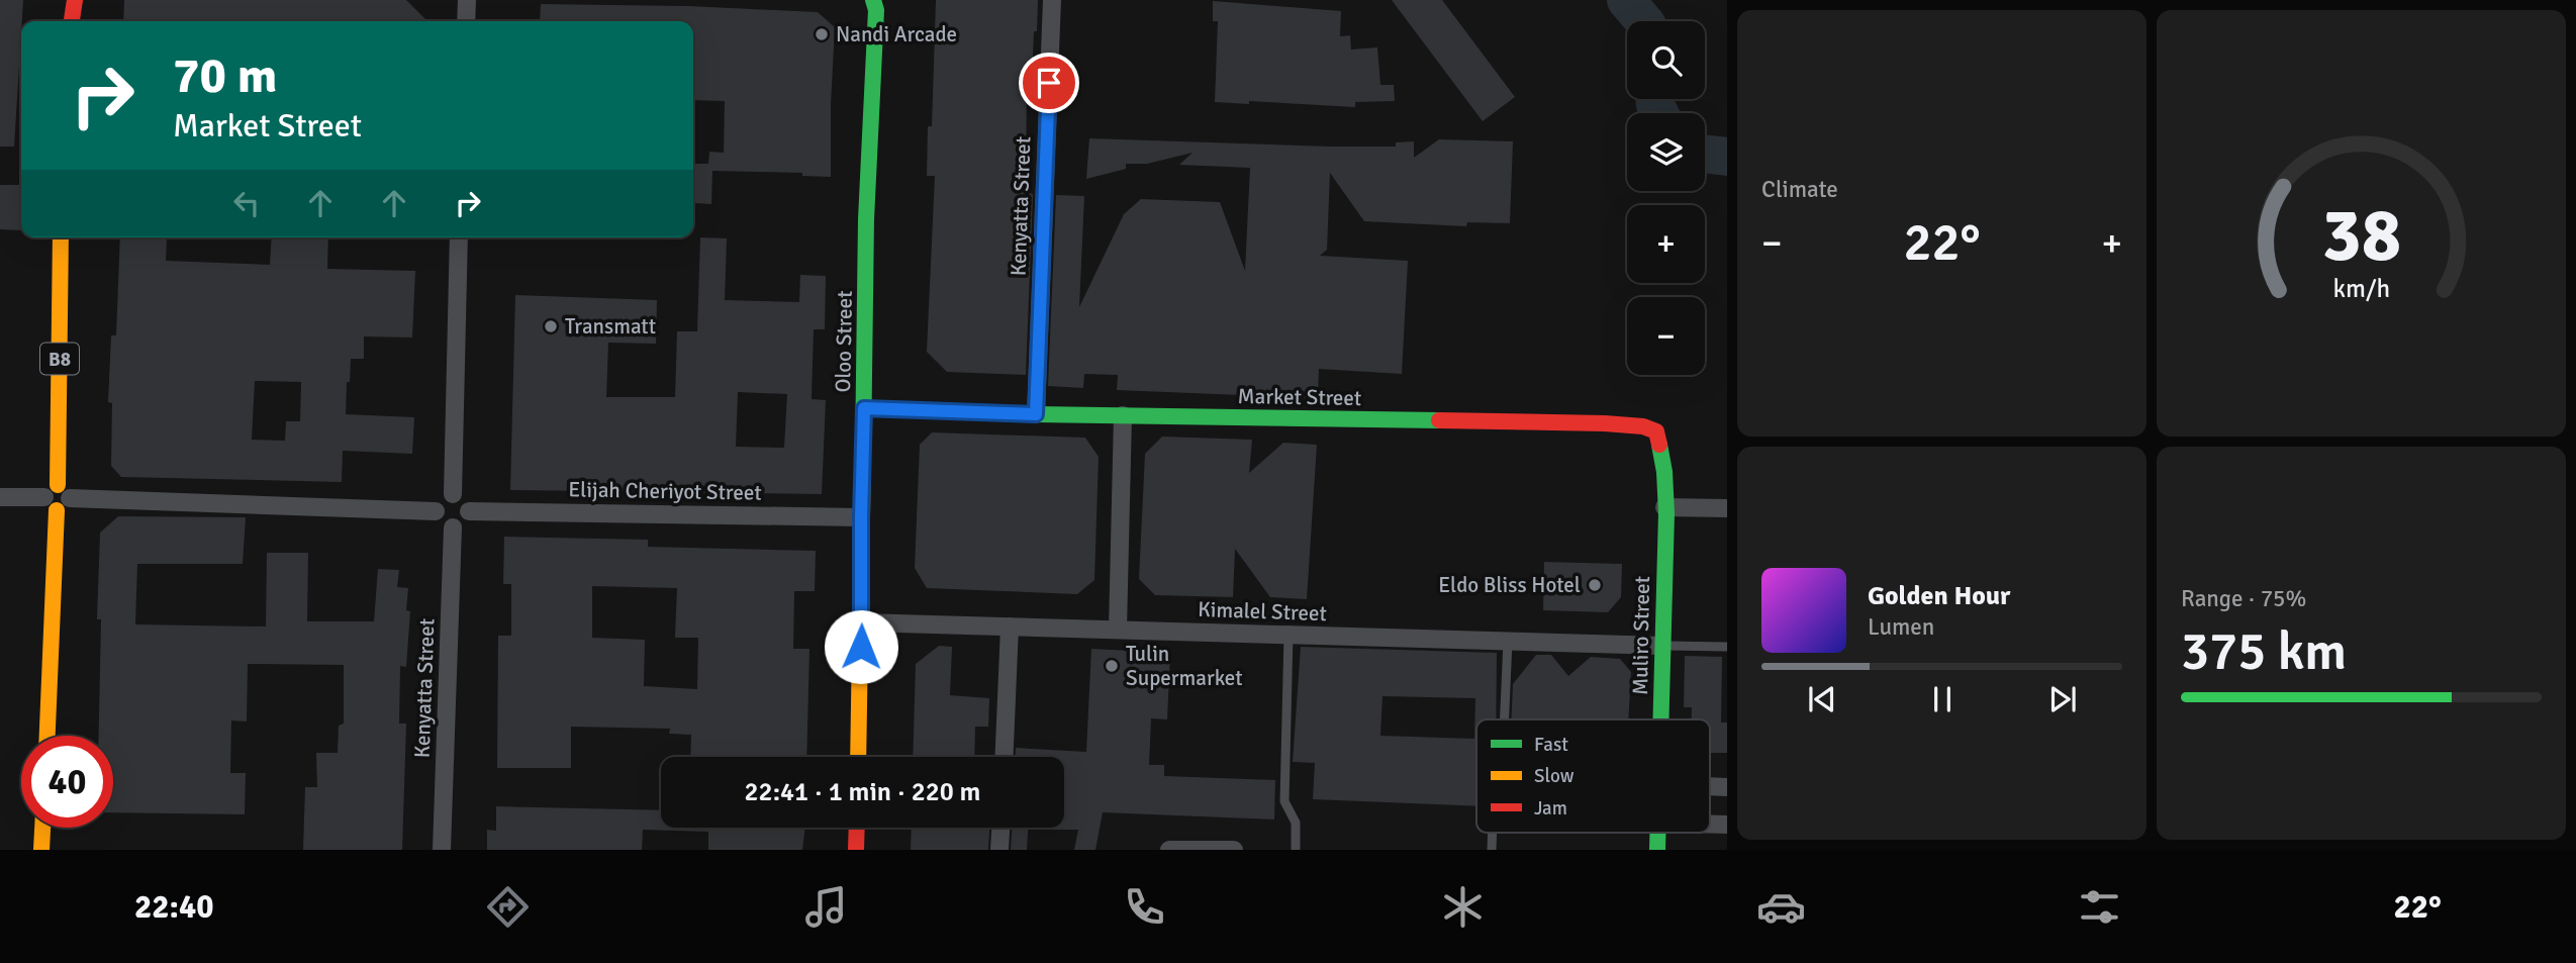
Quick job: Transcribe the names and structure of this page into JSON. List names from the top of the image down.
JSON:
{
  "streets": {
    "main road": [
      "Oloo Street",
      "B8",
      "Market Street",
      "Muliro Street"
    ],
    "street": ["Kenyatta Street", "Elijah Cheriyot Street", "Kimalel Street"]
  },
  "crossings": [
    ["Kenyatta Street", "Market Street"],
    ["Kenyatta Street", "Elijah Cheriyot Street"],
    ["Oloo Street", "Market Street"],
    ["Oloo Street", "Elijah Cheriyot Street"],
    ["Oloo Street", "Kimalel Street"],
    ["Market Street", "Muliro Street"],
    ["Kimalel Street", "Muliro Street"]
  ],
  "places": [
    "Nandi Arcade",
    "Transmatt",
    "Eldo Bliss Hotel",
    "Tulin Supermarket"
  ],
  "legend": ["Fast", "Slow", "Jam"],
  "page": {
    "tile": [
      "Climate",
      ["Range · 75%", "375 km"]
    ],
    "map_buttons": ["+", "−"],
    "turn": ["70 m", "Market Street"],
    "heat": ["−", "22°", "+"],
    "song": ["Golden Hour", "Lumen"],
    "limit": "40",
    "trip": "22:41 · 1 min · 220 m",
    "tabs": ["22:40", "22°"],
    "gauge": ["38", "km/h"]
  }
}
